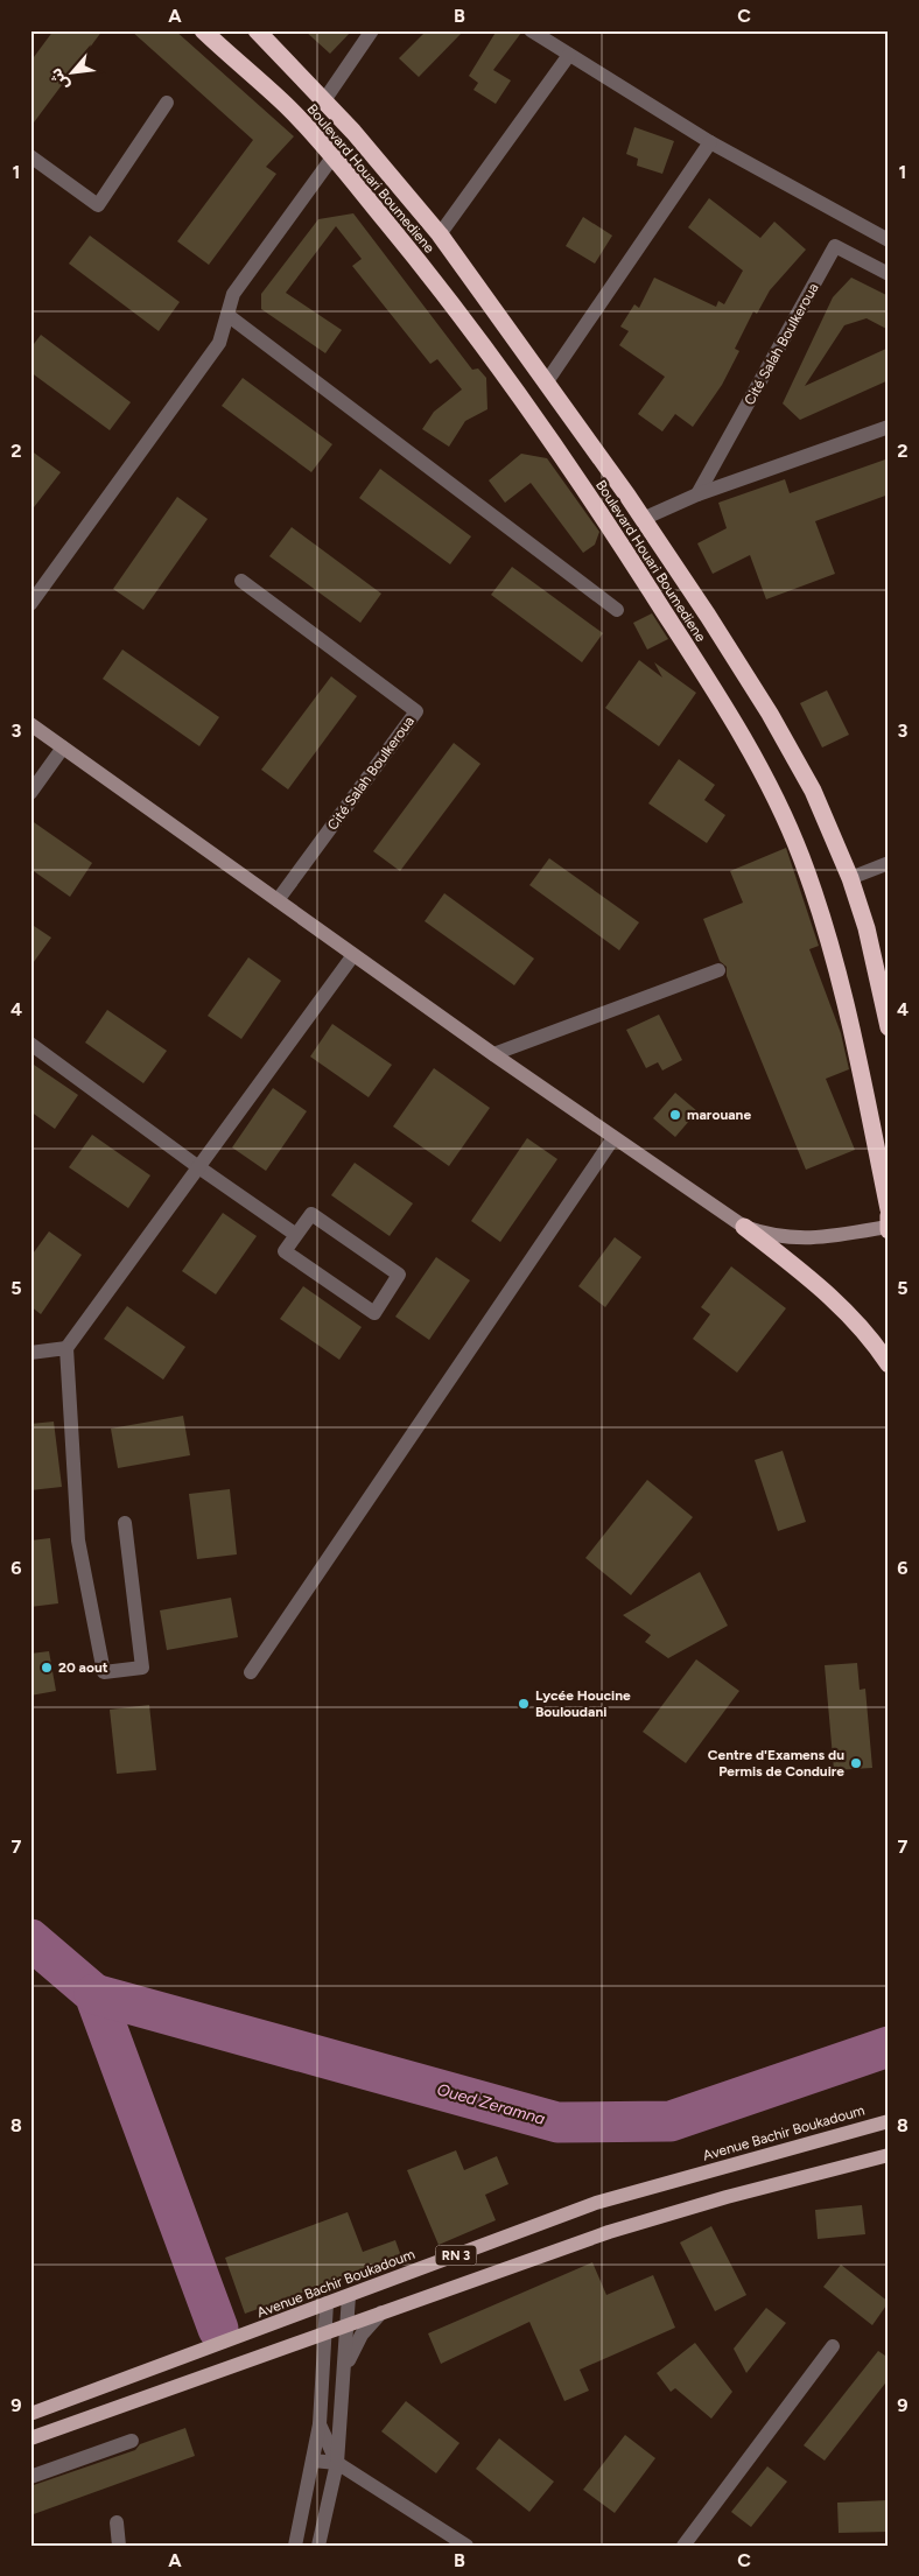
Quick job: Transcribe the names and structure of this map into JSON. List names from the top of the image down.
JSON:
{
  "streets": {
    "highway": ["Boulevard Houari Boumediene"],
    "main road": ["Avenue Bachir Boukadoum", "RN 3"],
    "street": ["Cité Salah Boulkeroua"]
  },
  "water": ["Oued Zeramna"],
  "places": [
    "marouane",
    "20 aout",
    "Lycée Houcine Bouloudani",
    "Centre d'Examens du Permis de Conduire"
  ],
  "north": "bottom left",
  "grid": {
    "columns": ["A", "B", "C"],
    "rows": [
      "1",
      "2",
      "3",
      "4",
      "5",
      "6",
      "7",
      "8",
      "9"
    ]
  }
}
